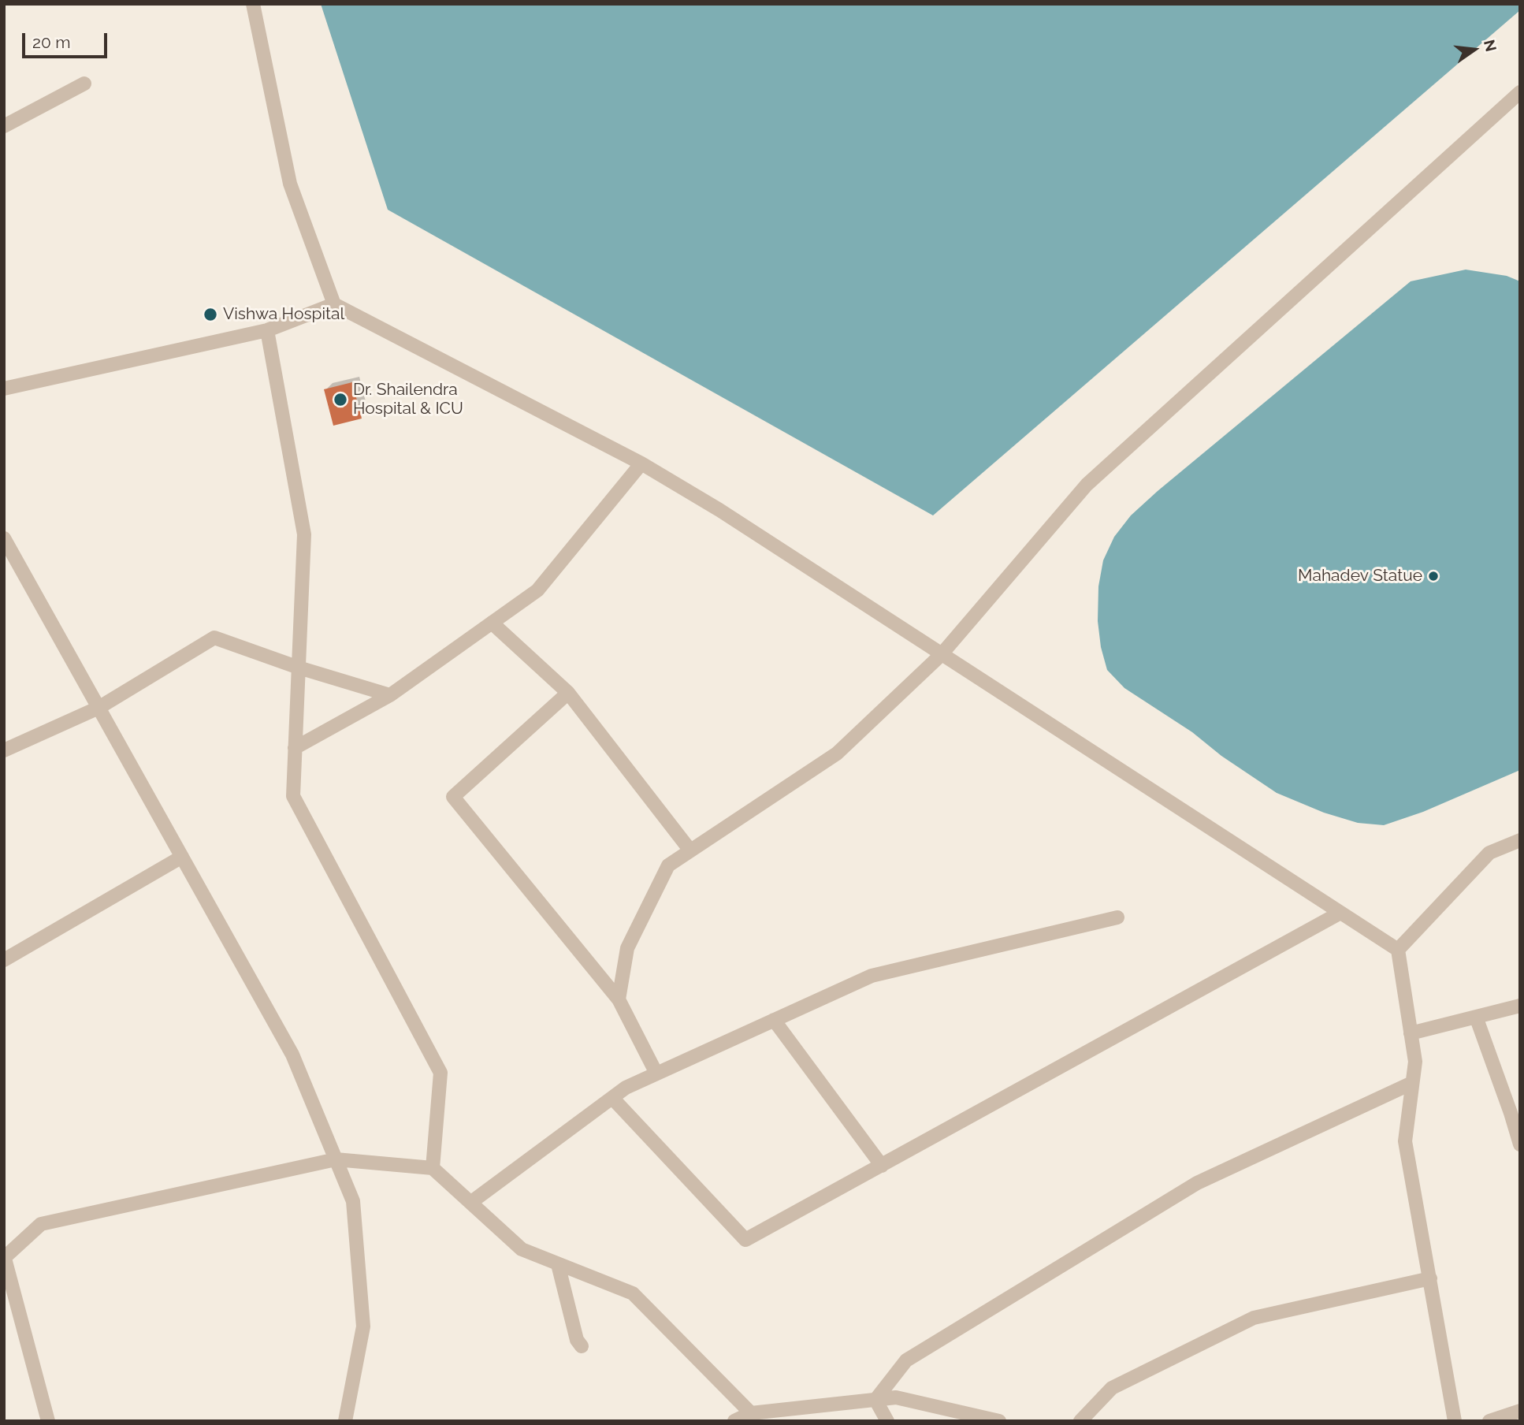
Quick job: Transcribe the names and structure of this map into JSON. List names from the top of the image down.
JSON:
{
  "places": ["Vishwa Hospital", "Dr. Shailendra Hospital & ICU", "Mahadev Statue"],
  "scale_bar": "20 m",
  "north": "right"
}
